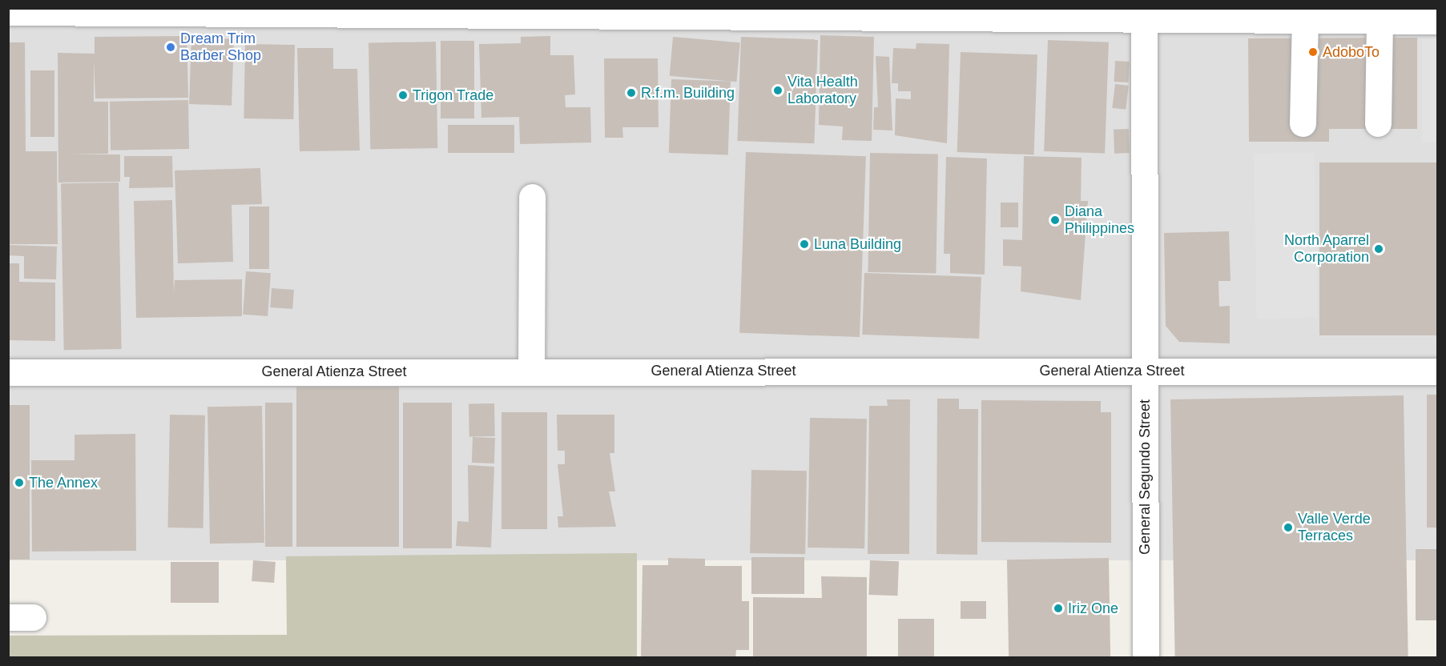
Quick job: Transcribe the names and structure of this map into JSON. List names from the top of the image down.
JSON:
{
  "streets": {
    "street": ["General Atienza Street", "General Segundo Street"]
  },
  "crossings": [
    ["General Atienza Street", "General Segundo Street"]
  ],
  "places": [
    "Dream Trim Barber Shop",
    "AdoboTo",
    "Vita Health Laboratory",
    "R.f.m. Building",
    "Trigon Trade",
    "Diana Philippines",
    "Luna Building",
    "North Aparrel Corporation",
    "The Annex",
    "Valle Verde Terraces",
    "Iriz One"
  ]
}
